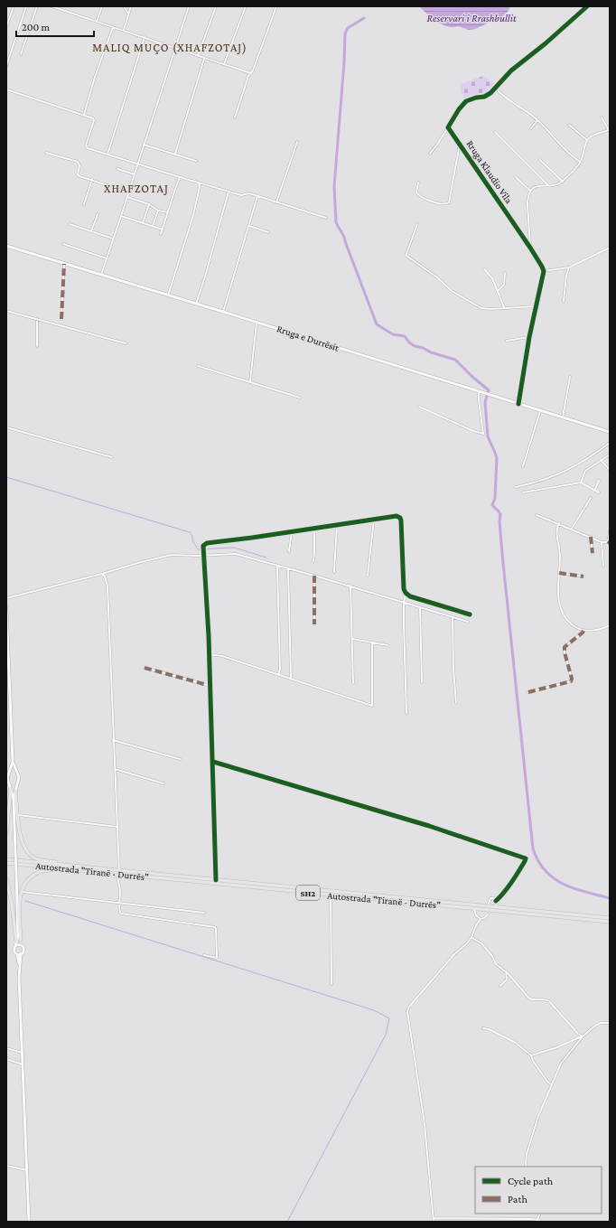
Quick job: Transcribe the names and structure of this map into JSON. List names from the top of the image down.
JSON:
{
  "streets": {
    "highway": ["Autostrada \"Tiranë - Durrës\"", "SH2"],
    "street": ["Rruga Klaudio Vila", "Rruga e Durrësit"]
  },
  "districts": ["MALIQ MUÇO (XHAFZOTAJ)", "XHAFZOTAJ"],
  "water": ["Reservari i Rrashbullit"],
  "legend": ["Cycle path", "Path"],
  "scale_bar": "200 m"
}
